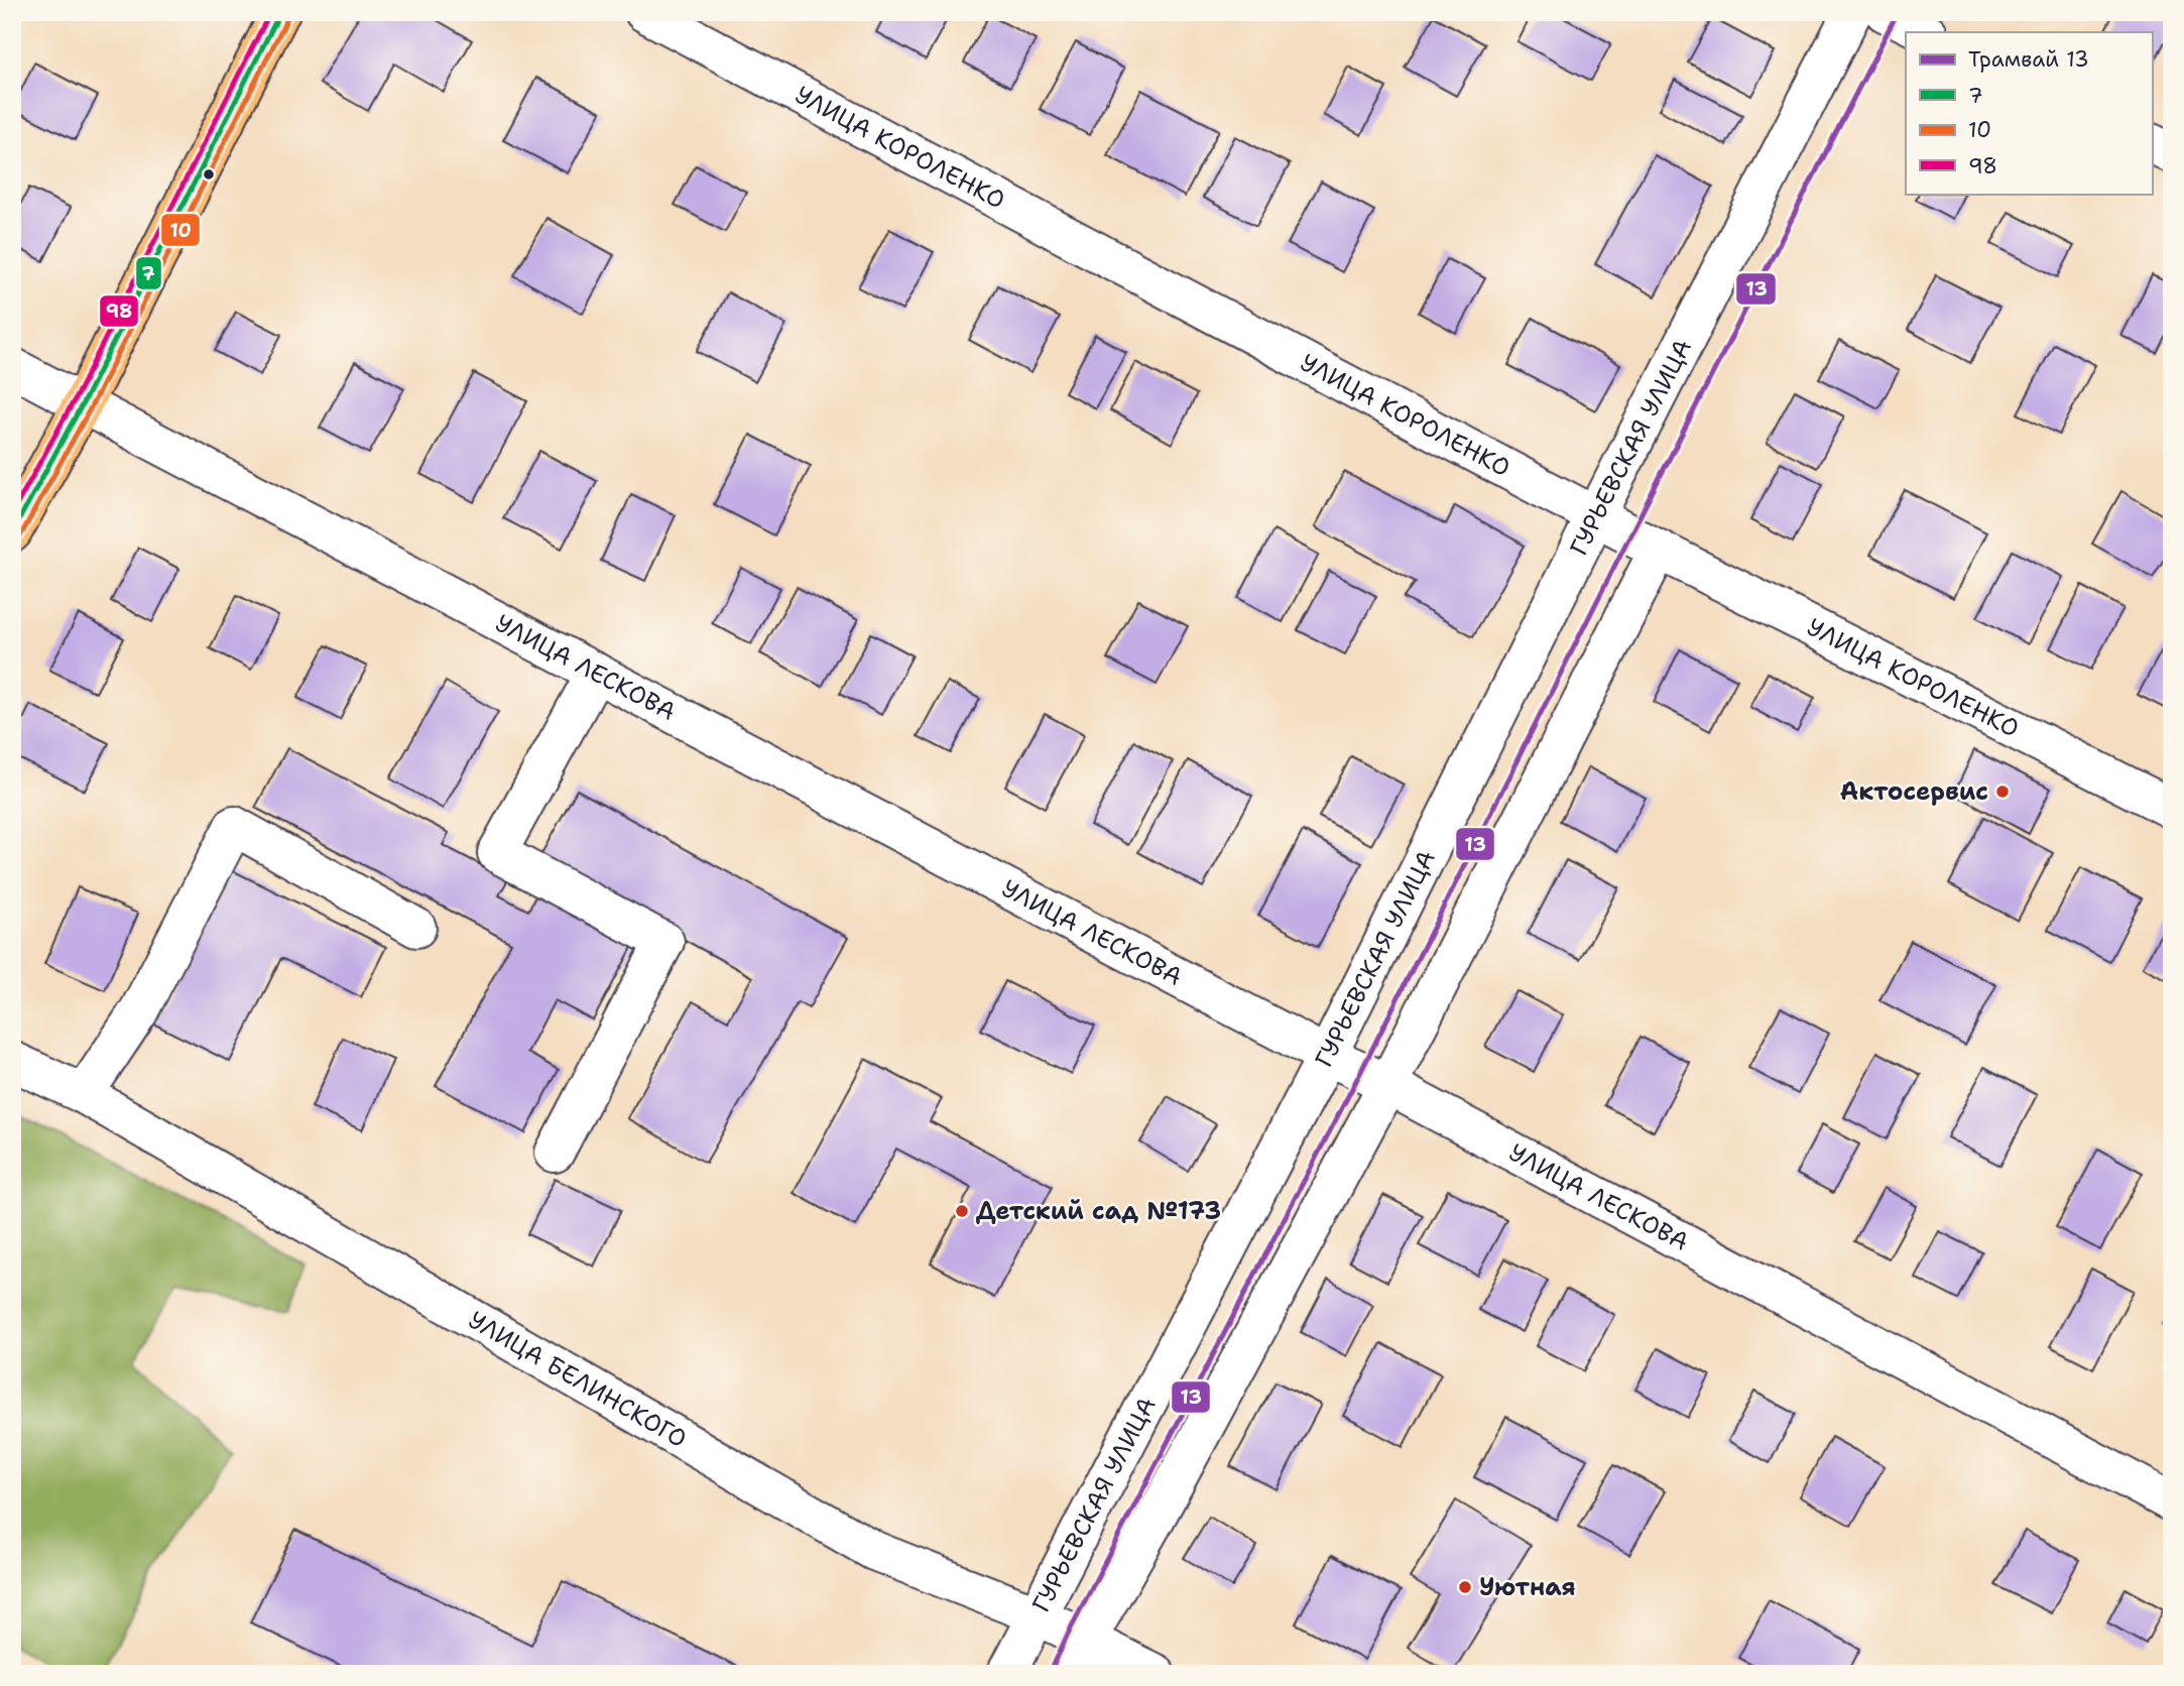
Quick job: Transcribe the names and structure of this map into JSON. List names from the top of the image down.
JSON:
{
  "streets": {
    "street": [
      "УЛИЦА КОРОЛЕНКО",
      "ГУРЬЕВСКАЯ УЛИЦА",
      "УЛИЦА ЛЕСКОВА",
      "УЛИЦА БЕЛИНСКОГО"
    ]
  },
  "crossings": [
    ["УЛИЦА КОРОЛЕНКО", "ГУРЬЕВСКАЯ УЛИЦА"],
    ["ГУРЬЕВСКАЯ УЛИЦА", "УЛИЦА ЛЕСКОВА"],
    ["ГУРЬЕВСКАЯ УЛИЦА", "УЛИЦА БЕЛИНСКОГО"]
  ],
  "places": ["Актосервис", "Детский сад №173", "Уютная"],
  "lines": [
    "tram line 13",
    "transit line 7",
    "transit line 98",
    "transit line 10"
  ],
  "legend": [
    "Трамвай 13",
    "7",
    "10",
    "98"
  ]
}
